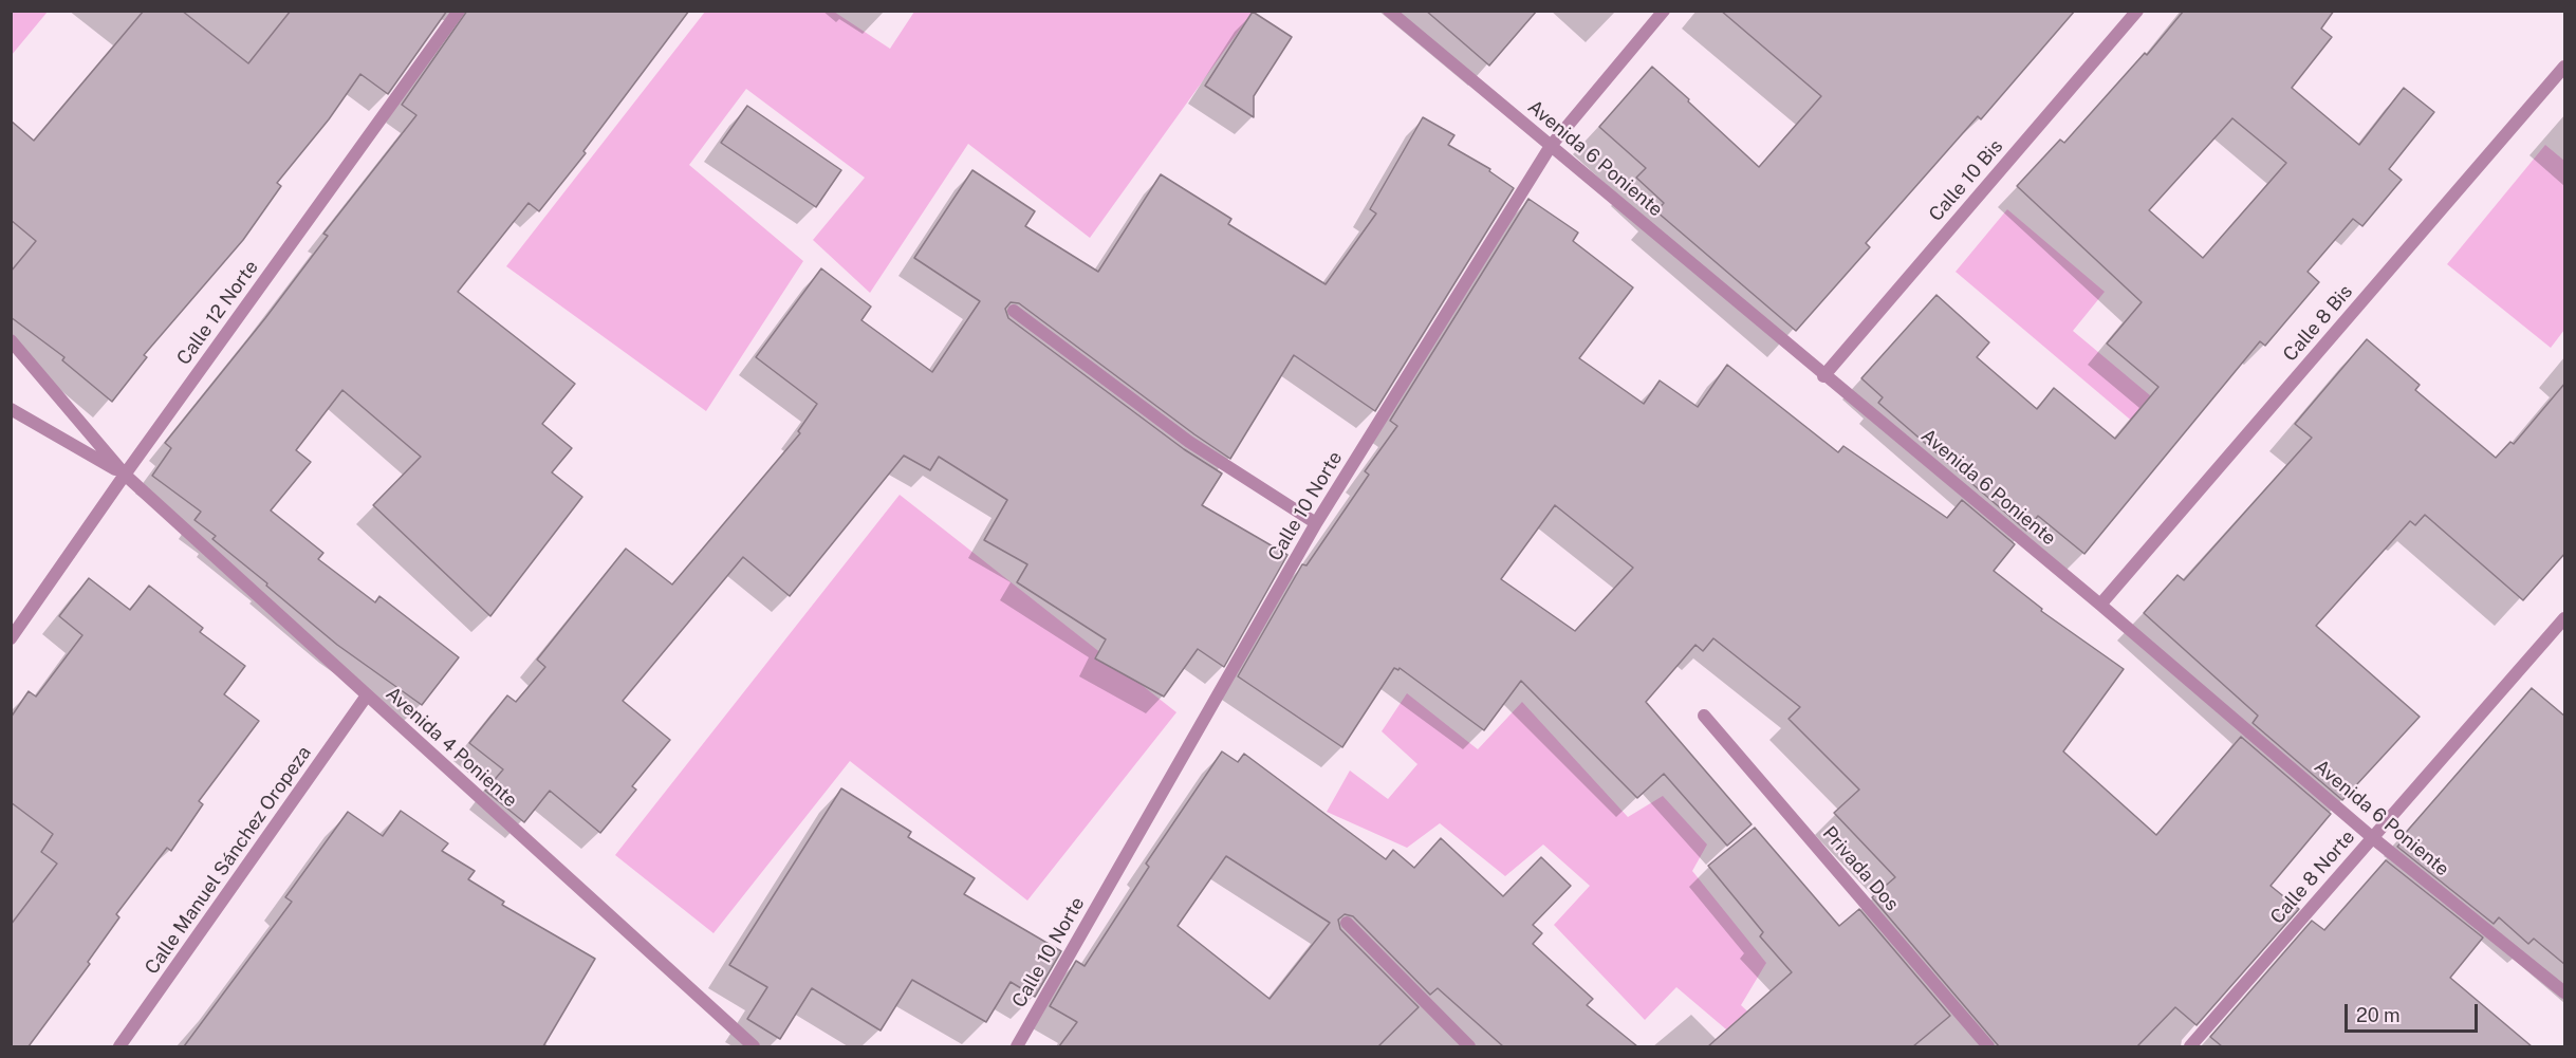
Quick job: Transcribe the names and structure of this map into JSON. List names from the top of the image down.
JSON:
{
  "streets": {
    "street": [
      "Avenida 6 Poniente",
      "Calle 10 Bis",
      "Calle 12 Norte",
      "Calle 8 Bis",
      "Calle 10 Norte",
      "Avenida 4 Poniente",
      "Calle Manuel Sánchez Oropeza",
      "Privada Dos",
      "Calle 8 Norte"
    ]
  },
  "crossings": [
    ["Avenida 6 Poniente", "Calle 10 Bis"],
    ["Avenida 6 Poniente", "Calle 8 Bis"],
    ["Avenida 6 Poniente", "Calle 10 Norte"],
    ["Avenida 6 Poniente", "Calle 8 Norte"],
    ["Calle 12 Norte", "Avenida 4 Poniente"],
    ["Avenida 4 Poniente", "Calle Manuel Sánchez Oropeza"]
  ],
  "scale_bar": "20 m"
}
